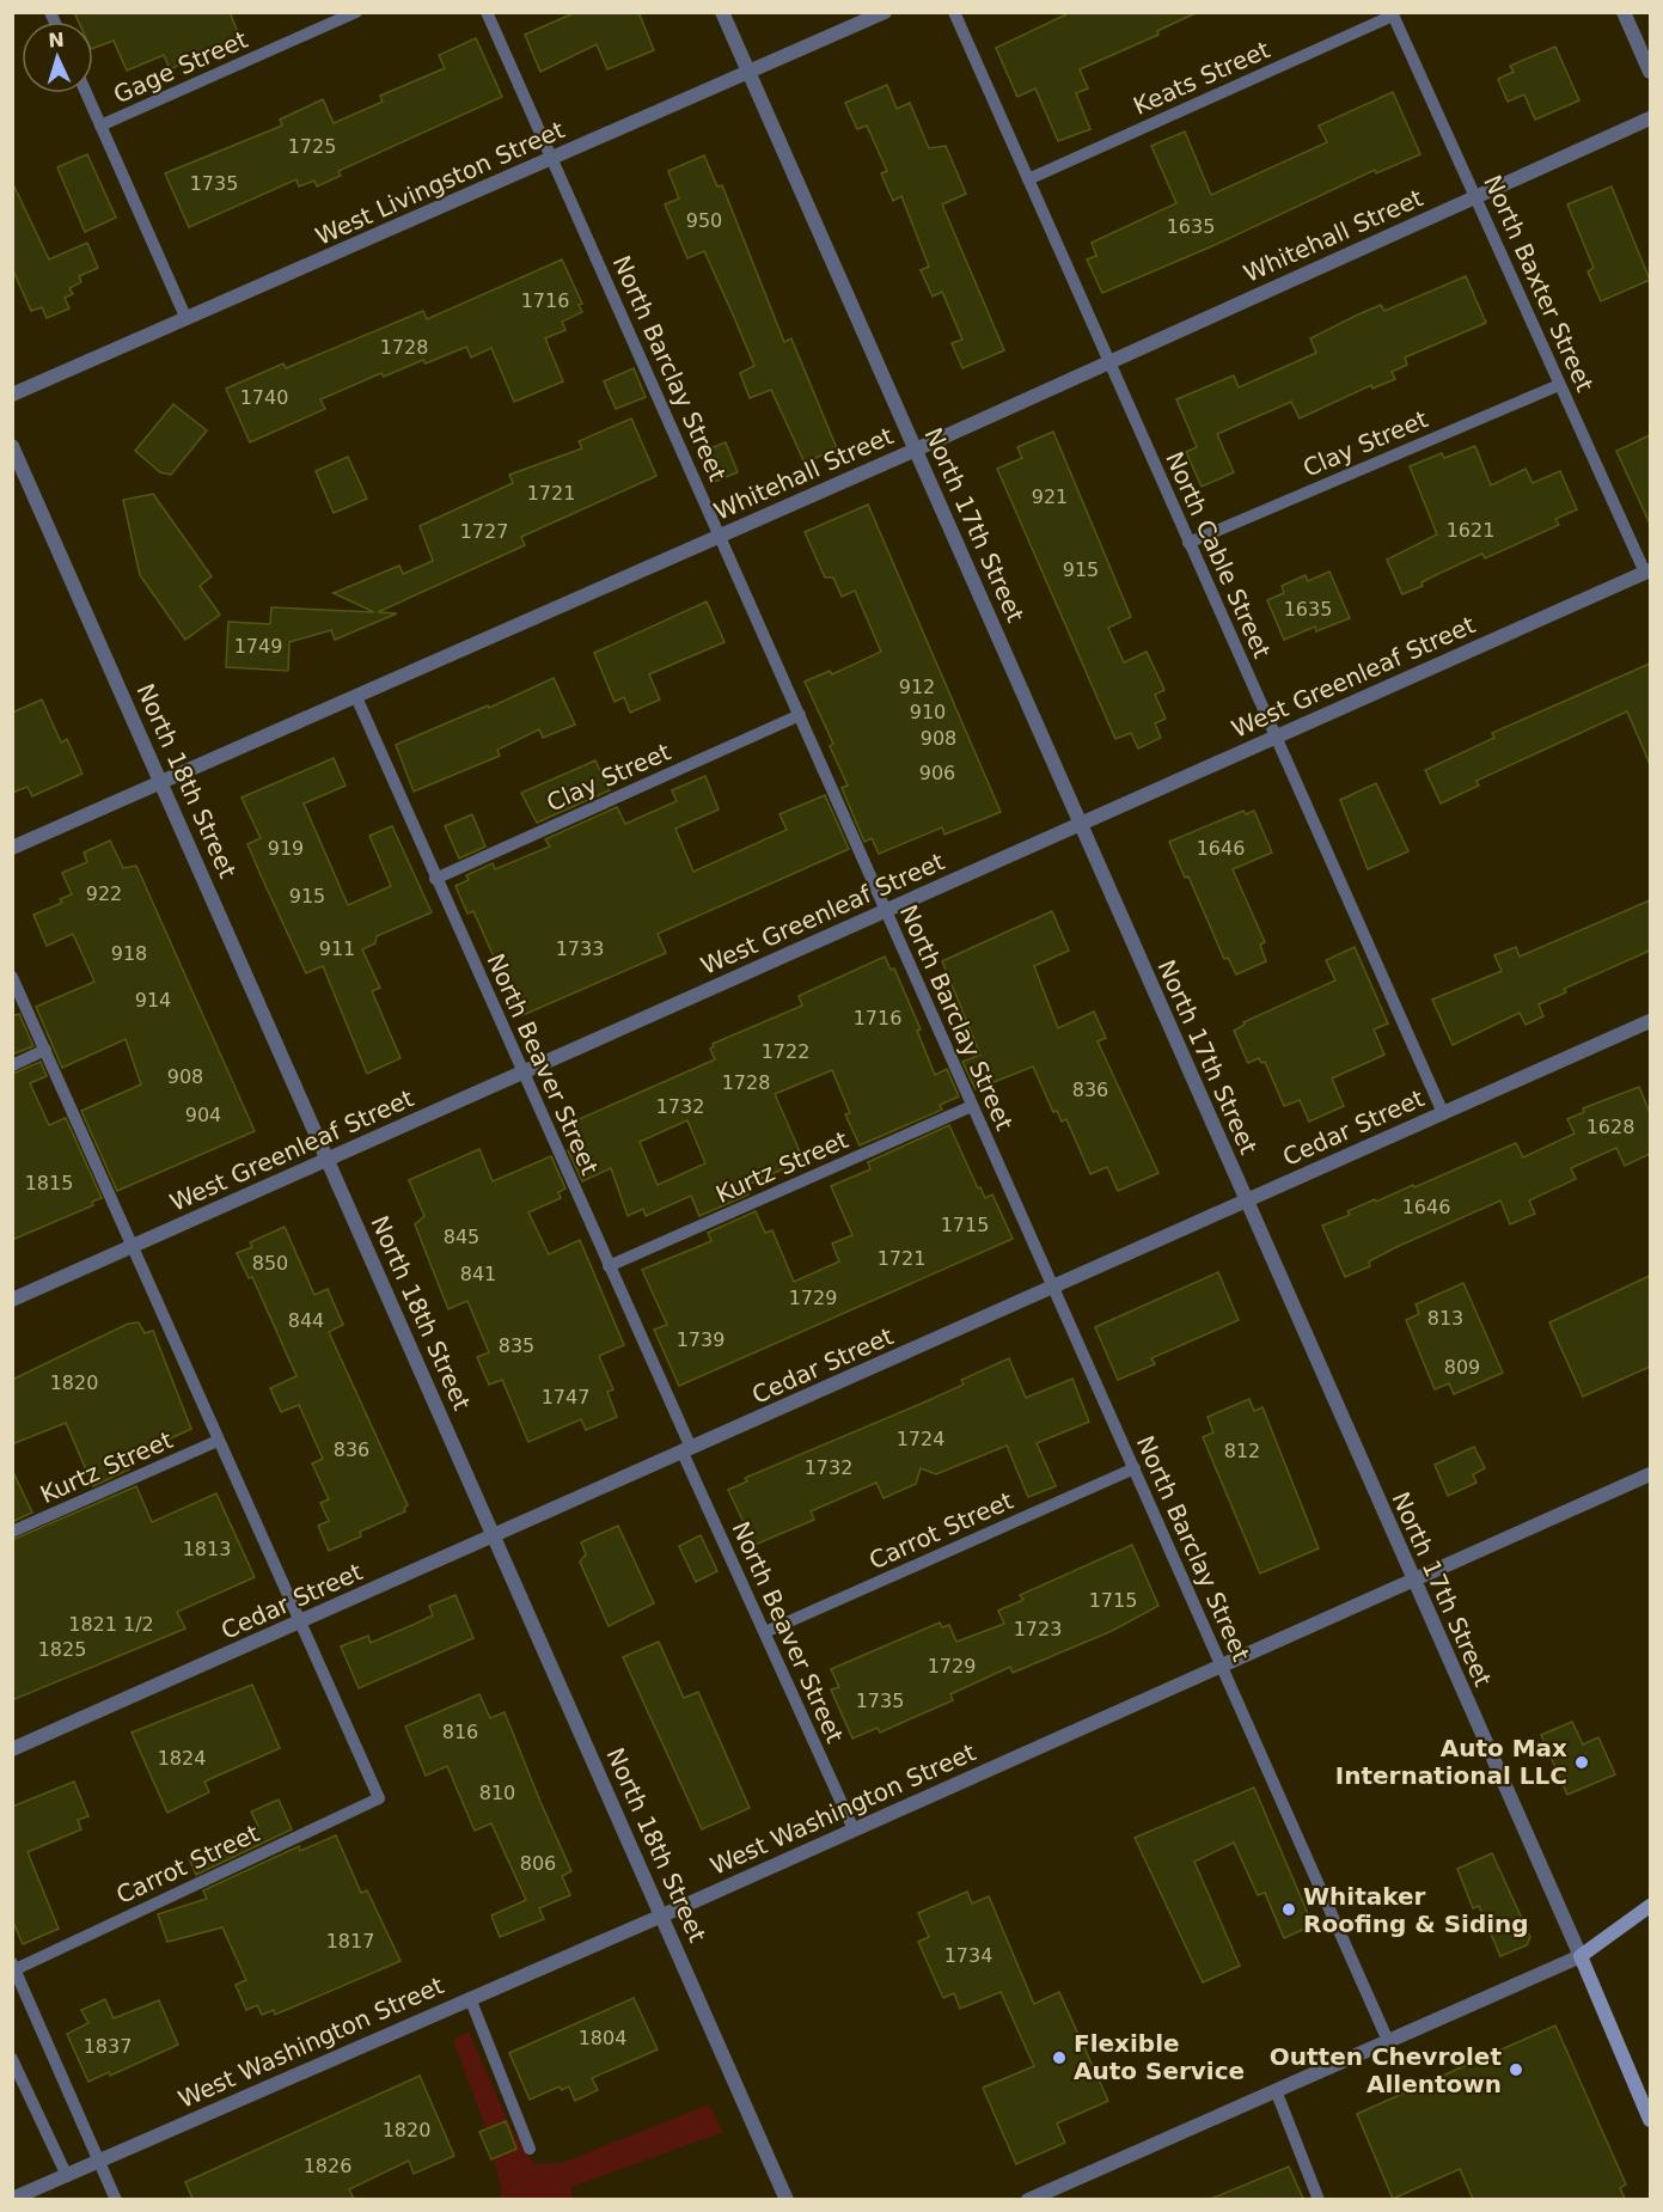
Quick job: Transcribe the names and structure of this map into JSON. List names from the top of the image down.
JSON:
{
  "streets": {
    "street": [
      "West Livingston Street",
      "Whitehall Street",
      "North 17th Street",
      "West Greenleaf Street",
      "North 18th Street",
      "Cedar Street",
      "West Washington Street"
    ],
    "lane": [
      "Gage Street",
      "Keats Street",
      "North Baxter Street",
      "North Barclay Street",
      "Clay Street",
      "North Cable Street",
      "North Beaver Street",
      "Kurtz Street",
      "Carrot Street"
    ]
  },
  "crossings": [
    ["Keats Street", "North Baxter Street"],
    ["Keats Street", "North Cable Street"],
    ["West Livingston Street", "North Barclay Street"],
    ["West Livingston Street", "North 17th Street"],
    ["Whitehall Street", "North Baxter Street"],
    ["Whitehall Street", "North Barclay Street"],
    ["Whitehall Street", "North 17th Street"],
    ["Whitehall Street", "North Cable Street"],
    ["Whitehall Street", "North 18th Street"],
    ["Whitehall Street", "North Beaver Street"],
    ["North Baxter Street", "Clay Street"],
    ["North Baxter Street", "West Greenleaf Street"],
    ["North Barclay Street", "Clay Street"],
    ["North Barclay Street", "West Greenleaf Street"],
    ["North Barclay Street", "Cedar Street"],
    ["North Barclay Street", "Kurtz Street"],
    ["North Barclay Street", "Carrot Street"],
    ["North Barclay Street", "West Washington Street"],
    ["Clay Street", "North Cable Street"],
    ["Clay Street", "North Beaver Street"],
    ["North 17th Street", "West Greenleaf Street"],
    ["North 17th Street", "Cedar Street"],
    ["North 17th Street", "West Washington Street"],
    ["North Cable Street", "West Greenleaf Street"],
    ["North Cable Street", "Cedar Street"],
    ["West Greenleaf Street", "North 18th Street"],
    ["West Greenleaf Street", "North Beaver Street"],
    ["North 18th Street", "Cedar Street"],
    ["North 18th Street", "West Washington Street"],
    ["North Beaver Street", "Cedar Street"],
    ["North Beaver Street", "Kurtz Street"],
    ["North Beaver Street", "Carrot Street"],
    ["North Beaver Street", "West Washington Street"],
    ["Cedar Street", "Carrot Street"]
  ],
  "places": [
    "Auto Max International LLC",
    "Whitaker Roofing & Siding",
    "Flexible Auto Service",
    "Outten Chevrolet Allentown"
  ],
  "house_numbers": [
    "1725",
    "1735",
    "950",
    "1635",
    "1716",
    "1728",
    "1740",
    "1721",
    "921",
    "1621",
    "1727",
    "915",
    "1635",
    "1749",
    "912",
    "910",
    "908",
    "906",
    "919",
    "1646",
    "922",
    "915",
    "911",
    "1733",
    "918",
    "914",
    "1716",
    "1722",
    "908",
    "1728",
    "836",
    "1732",
    "904",
    "1628",
    "1815",
    "1646",
    "1715",
    "845",
    "1721",
    "850",
    "841",
    "1729",
    "813",
    "844",
    "1739",
    "835",
    "809",
    "1820",
    "1747",
    "1724",
    "836",
    "812",
    "1732",
    "1813",
    "1715",
    "1821 1/2",
    "1723",
    "1825",
    "1729",
    "1735",
    "816",
    "1824",
    "810",
    "806",
    "1817",
    "1734",
    "1804",
    "1837",
    "1820",
    "1826"
  ],
  "north": "top"
}
